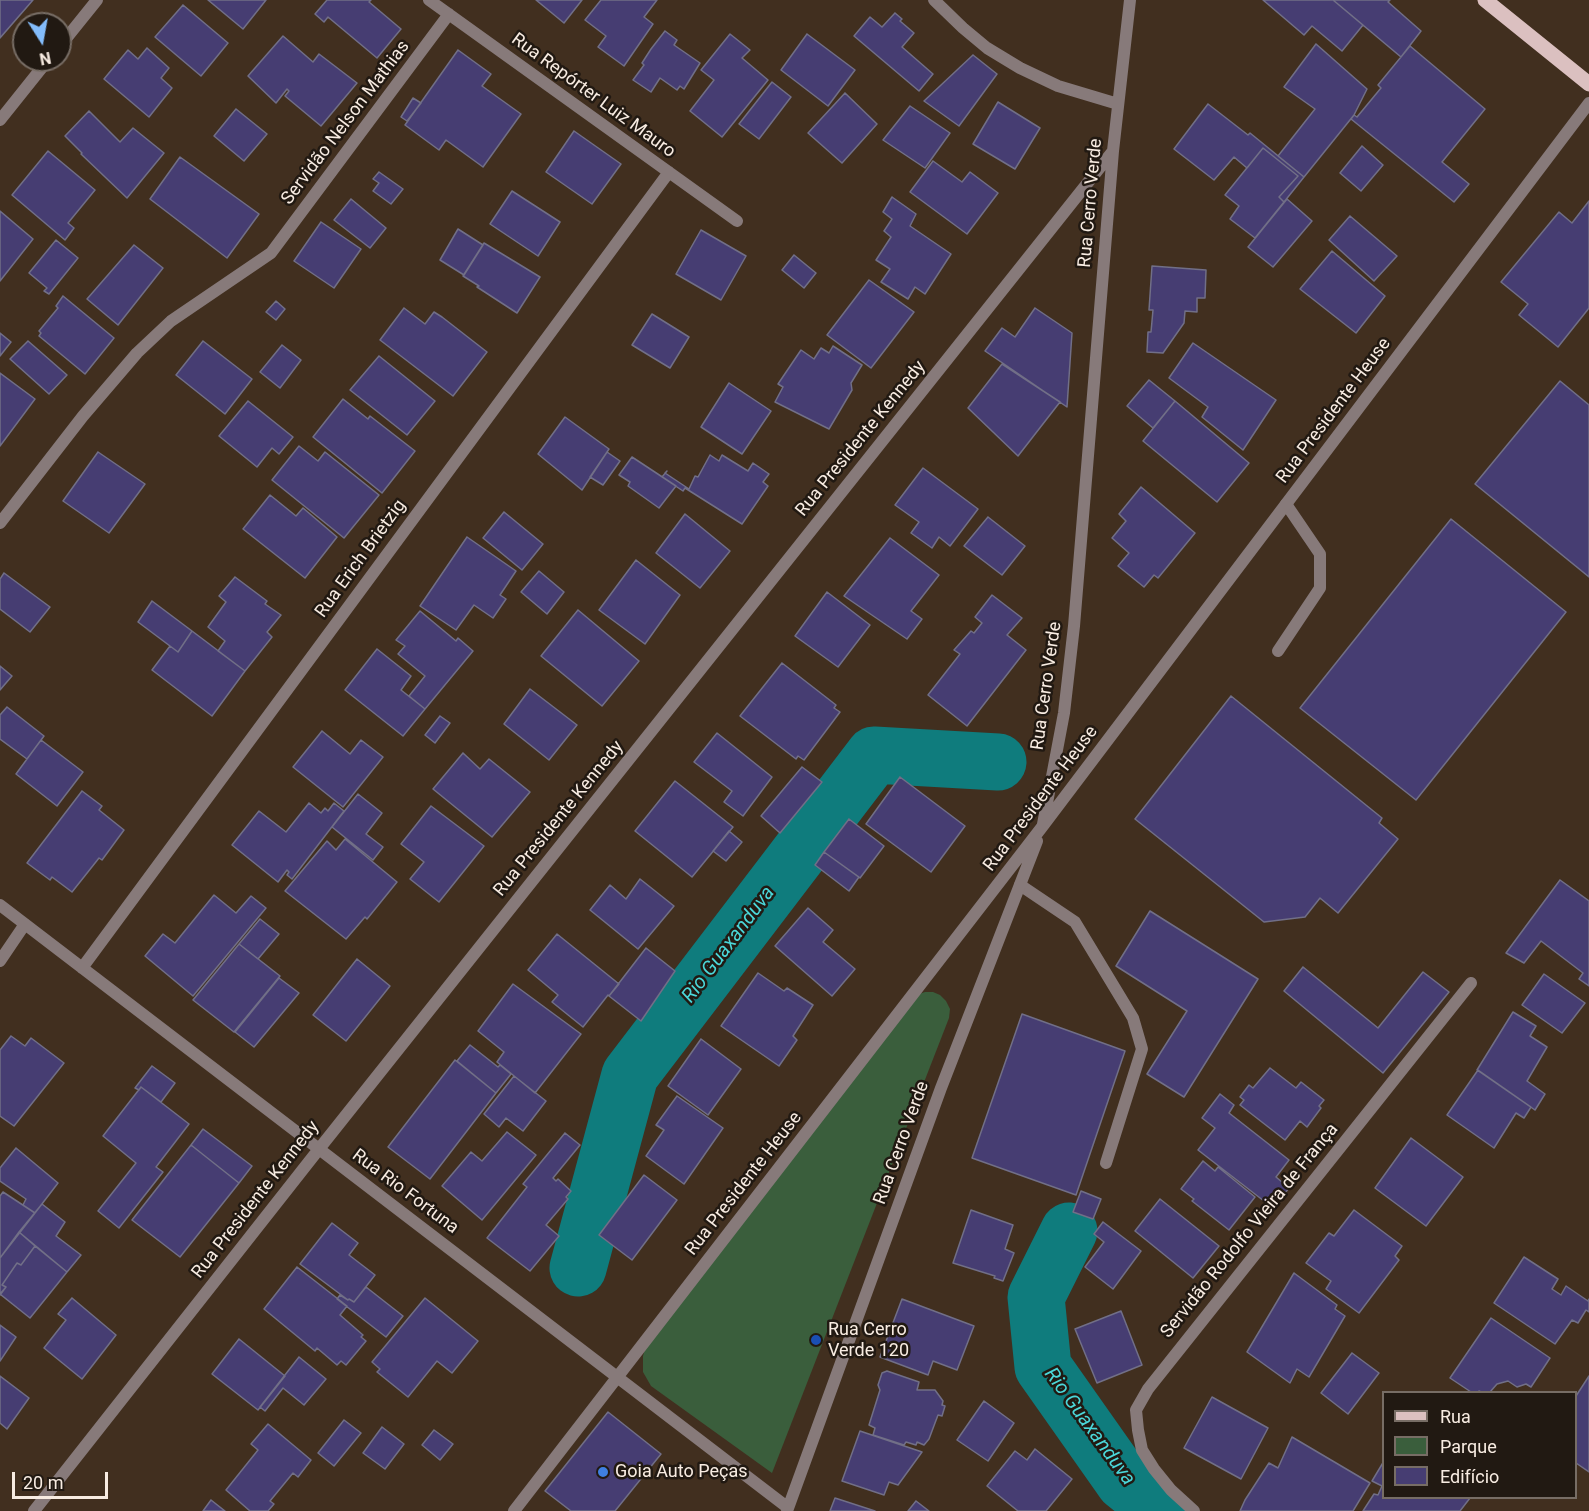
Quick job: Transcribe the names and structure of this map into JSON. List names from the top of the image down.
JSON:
{
  "streets": {
    "street": [
      "Rua Repórter Luiz Mauro",
      "Servidão Nelson Mathias",
      "Rua Cerro Verde",
      "Rua Presidente Heuse",
      "Rua Presidente Kennedy",
      "Rua Erich Brietzig",
      "Rua Rio Fortuna",
      "Servidão Rodolfo Vieira de França"
    ]
  },
  "crossings": [
    ["Rua Repórter Luiz Mauro", "Servidão Nelson Mathias"],
    ["Rua Repórter Luiz Mauro", "Rua Erich Brietzig"],
    ["Rua Cerro Verde", "Rua Presidente Heuse"],
    ["Rua Cerro Verde", "Rua Presidente Kennedy"],
    ["Rua Cerro Verde", "Rua Rio Fortuna"],
    ["Rua Presidente Heuse", "Rua Rio Fortuna"],
    ["Rua Presidente Kennedy", "Rua Rio Fortuna"],
    ["Rua Erich Brietzig", "Rua Rio Fortuna"]
  ],
  "water": ["Rio Guaxanduva"],
  "places": ["Rua Cerro Verde 120", "Goia Auto Peças"],
  "legend": ["Rua", "Parque", "Edifício"],
  "scale_bar": "20 m",
  "north": "bottom"
}
